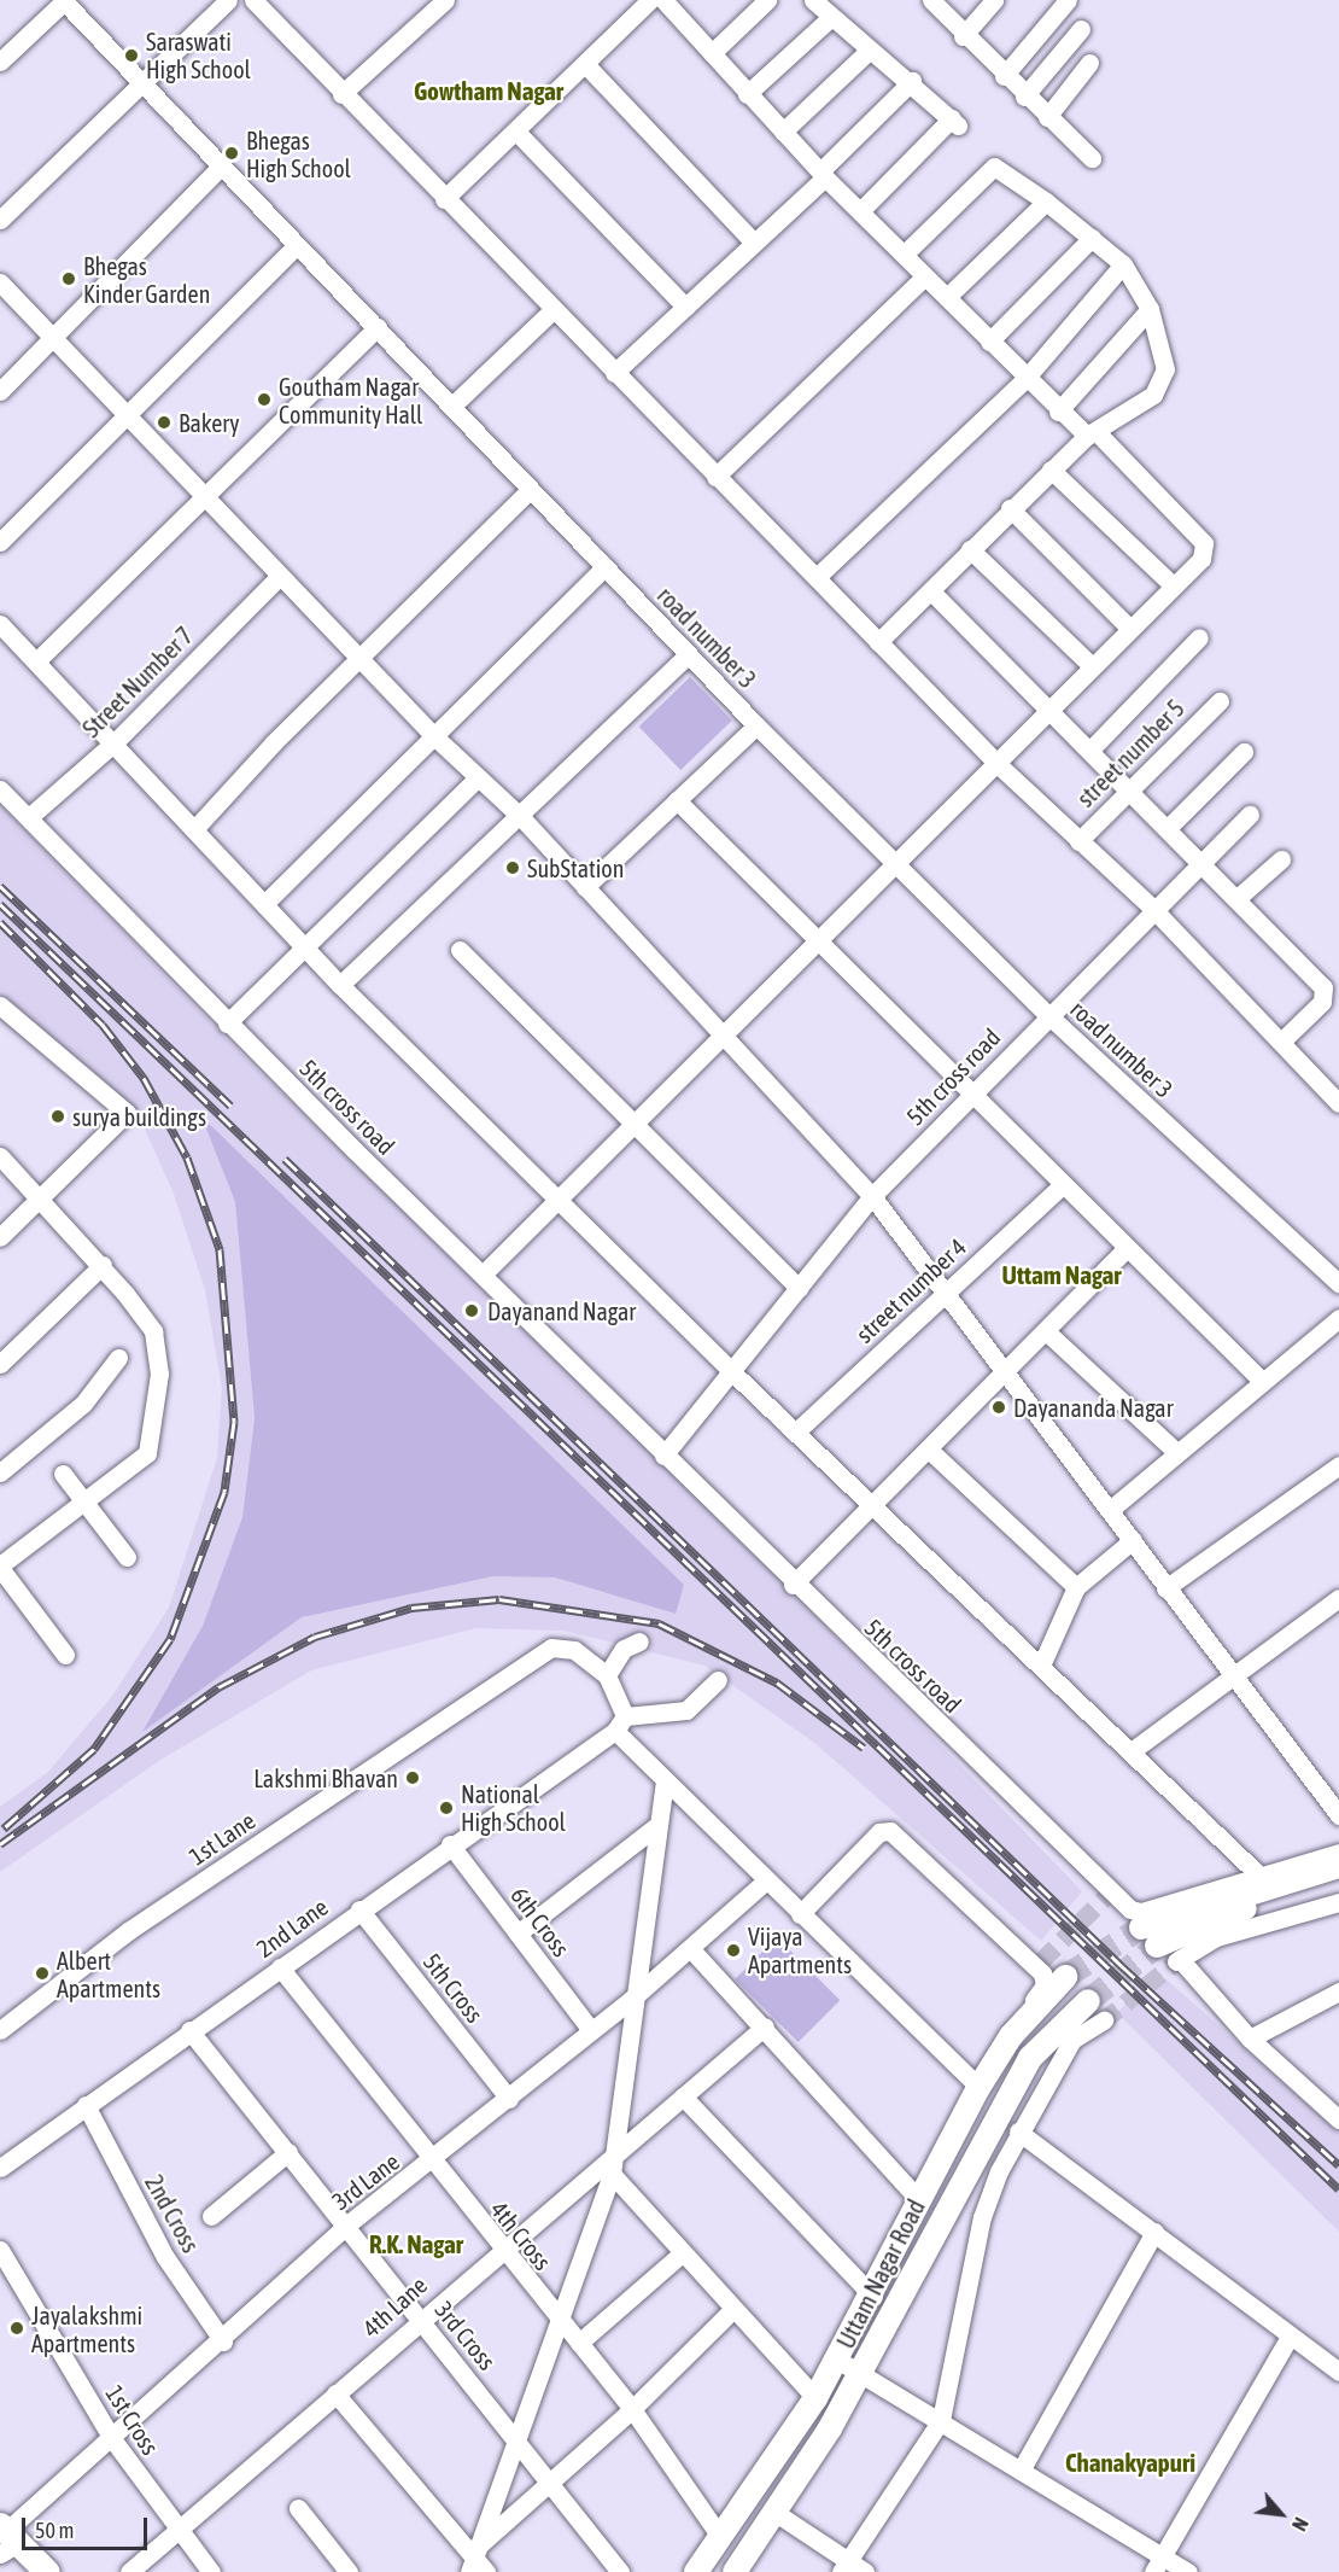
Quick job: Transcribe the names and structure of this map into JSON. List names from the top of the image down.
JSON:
{
  "streets": {
    "street": [
      "road number 3",
      "Street Number 7",
      "street number 5",
      "5th cross road",
      "street number 4",
      "1st Lane",
      "6th Cross",
      "2nd Lane",
      "5th Cross",
      "3rd Lane",
      "2nd Cross",
      "4th Cross",
      "Uttam Nagar Road",
      "4th Lane",
      "3rd Cross",
      "1st Cross"
    ]
  },
  "crossings": [
    ["road number 3", "5th cross road"],
    ["Street Number 7", "5th cross road"],
    ["6th Cross", "2nd Lane"],
    ["6th Cross", "3rd Lane"],
    ["2nd Lane", "5th Cross"],
    ["2nd Lane", "2nd Cross"],
    ["2nd Lane", "4th Cross"],
    ["2nd Lane", "3rd Cross"],
    ["5th Cross", "3rd Lane"],
    ["3rd Lane", "2nd Cross"],
    ["3rd Lane", "4th Cross"],
    ["3rd Lane", "3rd Cross"],
    ["3rd Lane", "1st Cross"],
    ["4th Cross", "Uttam Nagar Road"],
    ["4th Cross", "4th Lane"],
    ["4th Lane", "3rd Cross"],
    ["4th Lane", "1st Cross"]
  ],
  "districts": [
    "Gowtham Nagar",
    "Uttam Nagar",
    "R.K. Nagar",
    "Chanakyapuri"
  ],
  "places": [
    "Saraswati High School",
    "Bhegas High School",
    "Bhegas Kinder Garden",
    "Goutham Nagar Community Hall",
    "Bakery",
    "SubStation",
    "surya buildings",
    "Dayanand Nagar",
    "Dayananda Nagar",
    "Lakshmi Bhavan",
    "National High School",
    "Vijaya Apartments",
    "Albert Apartments",
    "Jayalakshmi Apartments"
  ],
  "scale_bar": "50 m",
  "north": "bottom right"
}
